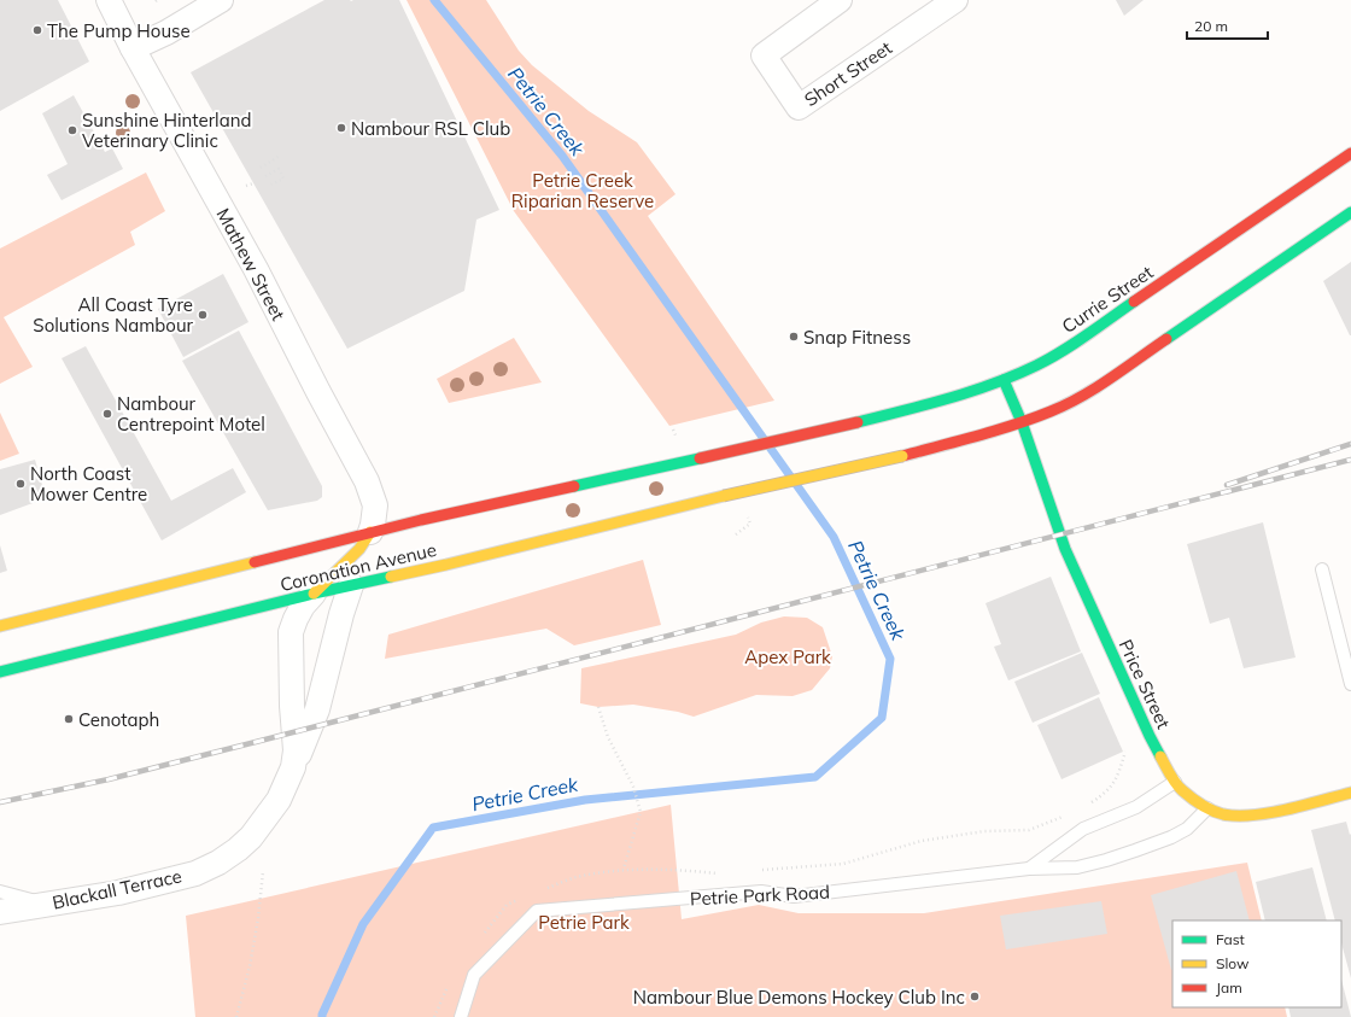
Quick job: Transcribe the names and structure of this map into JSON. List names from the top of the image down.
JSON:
{
  "streets": {
    "main road": ["Currie Street", "Coronation Avenue", "Price Street"],
    "street": ["Short Street", "Mathew Street", "Blackall Terrace"],
    "lane": ["Petrie Park Road"]
  },
  "crossings": [
    ["Mathew Street", "Coronation Avenue"],
    ["Currie Street", "Coronation Avenue"],
    ["Currie Street", "Price Street"],
    ["Coronation Avenue", "Price Street"],
    ["Coronation Avenue", "Blackall Terrace"],
    ["Price Street", "Petrie Park Road"]
  ],
  "water": ["Petrie Creek"],
  "parks": ["Petrie Creek Riparian Reserve", "Apex Park", "Petrie Park"],
  "places": [
    "The Pump House",
    "Nambour RSL Club",
    "Sunshine Hinterland Veterinary Clinic",
    "All Coast Tyre Solutions Nambour",
    "Snap Fitness",
    "Nambour Centrepoint Motel",
    "North Coast Mower Centre",
    "Cenotaph",
    "Nambour Blue Demons Hockey Club Inc"
  ],
  "legend": ["Fast", "Slow", "Jam"],
  "scale_bar": "20 m"
}
